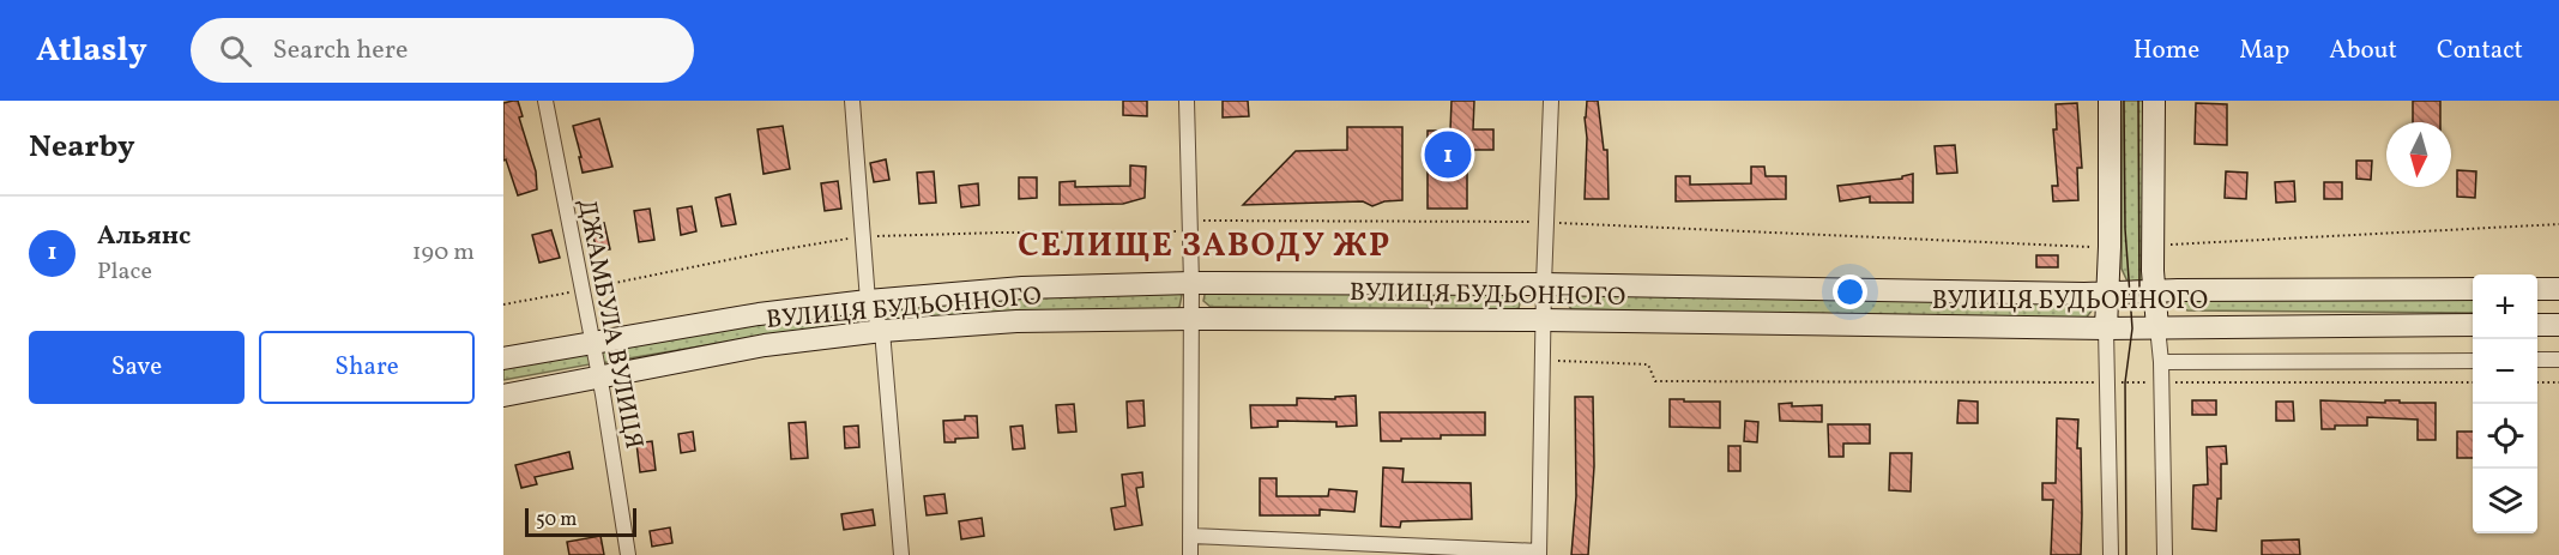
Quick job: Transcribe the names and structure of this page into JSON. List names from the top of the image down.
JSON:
{
  "streets": {
    "main road": ["ВУЛИЦЯ БУДЬОННОГО"],
    "street": ["ДЖАМБУЛА ВУЛИЦЯ"]
  },
  "crossings": [
    ["ВУЛИЦЯ БУДЬОННОГО", "ДЖАМБУЛА ВУЛИЦЯ"]
  ],
  "districts": ["СЕЛИЩЕ ЗАВОДУ ЖР"],
  "scale_bar": "50 m",
  "north": "bottom",
  "page": {
    "header": "Atlasly",
    "search": "Search here",
    "nav": [
      "Home",
      "Map",
      "About",
      "Contact"
    ],
    "heading": "Nearby",
    "pins": "1",
    "list": [
      {
        "mark": "1",
        "name": "Альянс",
        "note": "Place",
        "value": "190 m"
      }
    ],
    "map_buttons": ["+", "−"],
    "buttons": ["Save", "Share"],
    "scale": "50 m"
  }
}
